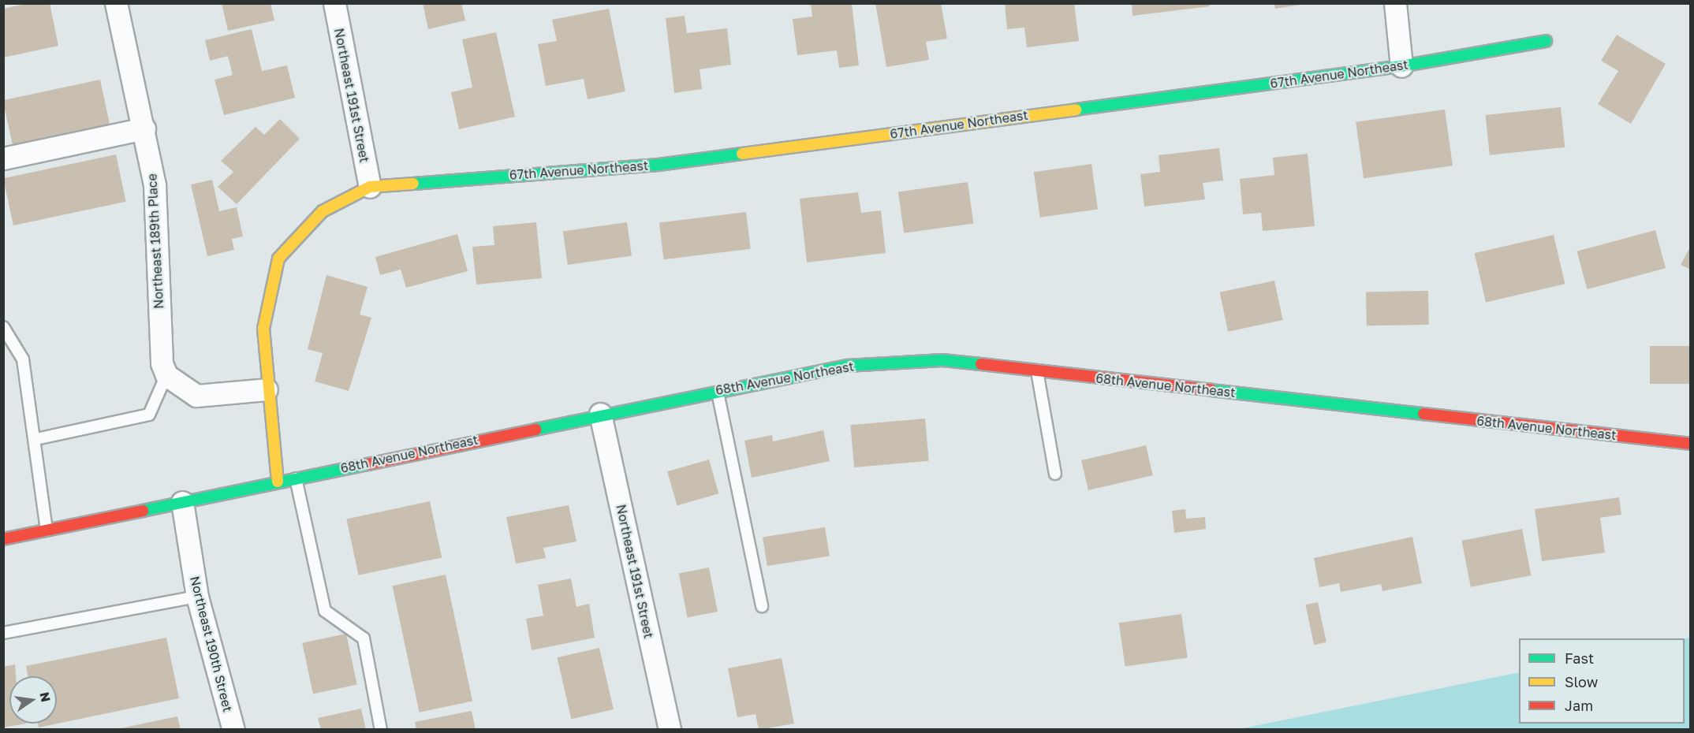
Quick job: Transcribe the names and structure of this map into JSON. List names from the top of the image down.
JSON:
{
  "streets": {
    "street": [
      "67th Avenue Northeast",
      "Northeast 191st Street",
      "Northeast 189th Place",
      "68th Avenue Northeast",
      "Northeast 190th Street"
    ]
  },
  "crossings": [
    ["67th Avenue Northeast", "Northeast 191st Street"],
    ["Northeast 191st Street", "68th Avenue Northeast"],
    ["68th Avenue Northeast", "Northeast 190th Street"]
  ],
  "legend": ["Fast", "Slow", "Jam"],
  "north": "right"
}
